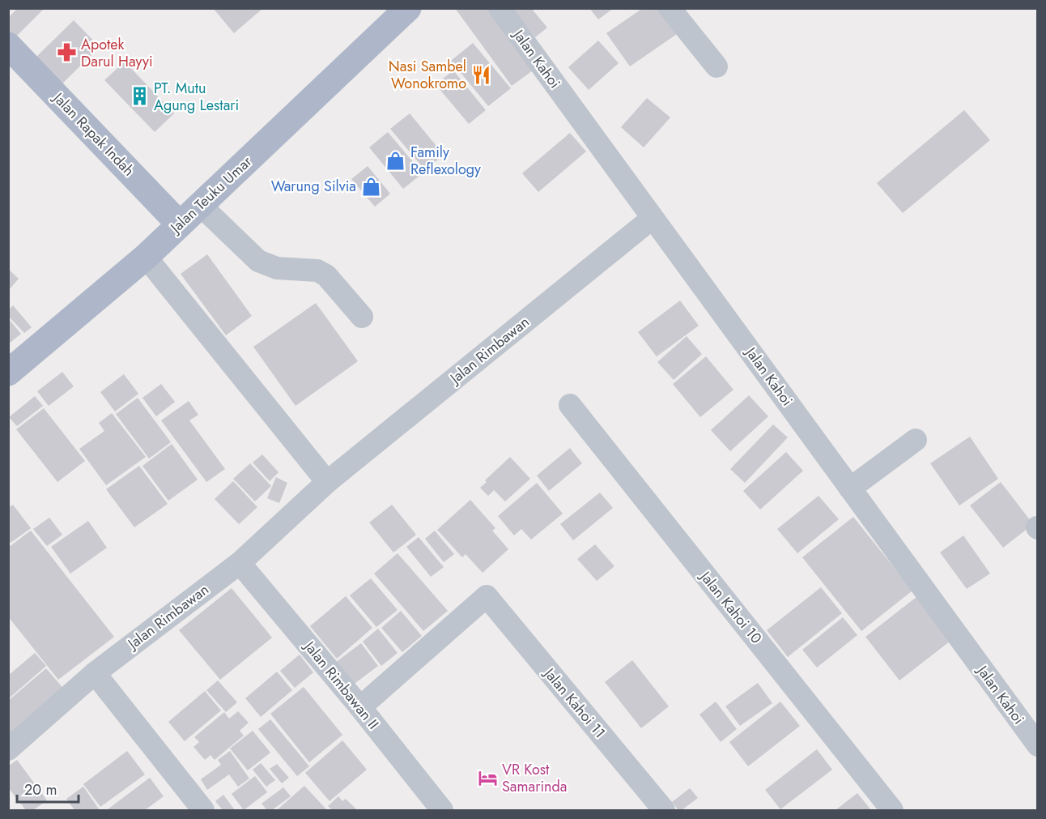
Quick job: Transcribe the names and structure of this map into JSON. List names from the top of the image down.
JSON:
{
  "streets": {
    "main road": ["Jalan Rapak Indah", "Jalan Teuku Umar"],
    "street": [
      "Jalan Kahoi",
      "Jalan Rimbawan",
      "Jalan Kahoi 10",
      "Jalan Rimbawan II",
      "Jalan Kahoi 11"
    ]
  },
  "crossings": [
    ["Jalan Kahoi", "Jalan Rimbawan"],
    ["Jalan Rapak Indah", "Jalan Teuku Umar"],
    ["Jalan Rimbawan", "Jalan Rimbawan II"],
    ["Jalan Rimbawan II", "Jalan Kahoi 11"]
  ],
  "places": {
    "pharmacy": ["Apotek Darul Hayyi"],
    "restaurant": ["Nasi Sambel Wonokromo"],
    "building": ["PT. Mutu Agung Lestari"],
    "shop": ["Family Reflexology", "Warung Silvia"],
    "hotel": ["VR Kost Samarinda"]
  },
  "scale_bar": "20 m"
}
